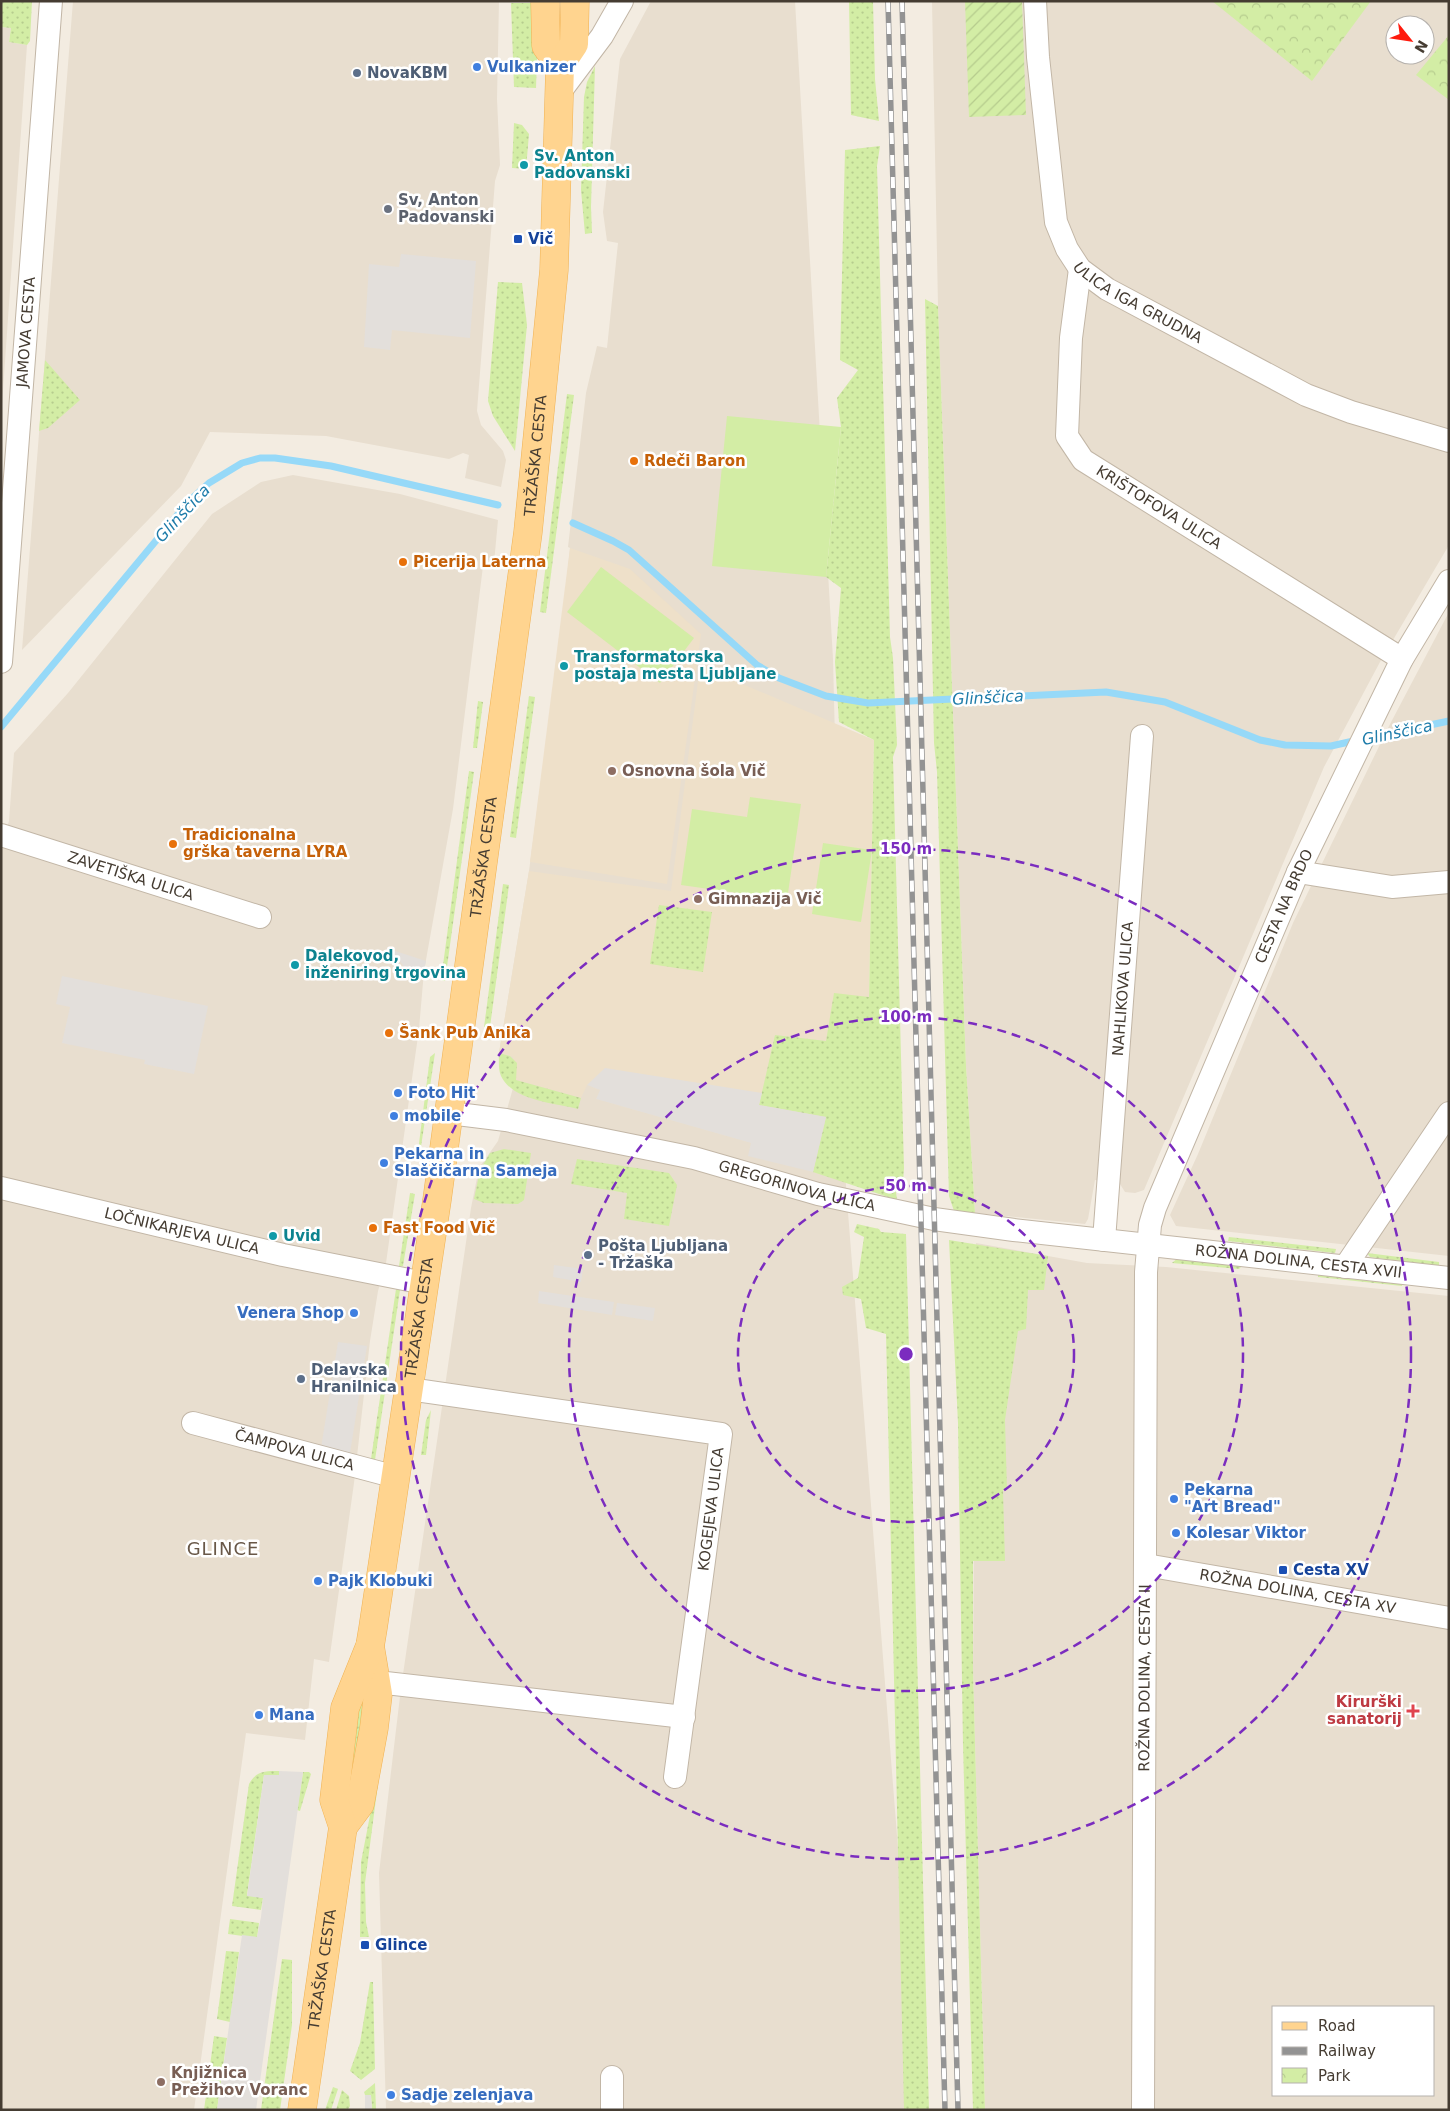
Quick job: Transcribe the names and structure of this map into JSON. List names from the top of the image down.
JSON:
{
  "streets": {
    "main road": ["TRŽAŠKA CESTA"],
    "street": [
      "ULICA IGA GRUDNA",
      "JAMOVA CESTA",
      "KRIŠTOFOVA ULICA",
      "ZAVETIŠKA ULICA",
      "CESTA NA BRDO",
      "NAHLIKOVA ULICA",
      "GREGORINOVA ULICA",
      "LOČNIKARJEVA ULICA",
      "ROŽNA DOLINA, CESTA XVII",
      "ČAMPOVA ULICA",
      "KOGEJEVA ULICA",
      "ROŽNA DOLINA, CESTA XV",
      "ROŽNA DOLINA, CESTA II"
    ]
  },
  "crossings": [
    ["ULICA IGA GRUDNA", "KRIŠTOFOVA ULICA"],
    ["TRŽAŠKA CESTA", "GREGORINOVA ULICA"],
    ["TRŽAŠKA CESTA", "LOČNIKARJEVA ULICA"],
    ["TRŽAŠKA CESTA", "ČAMPOVA ULICA"],
    ["TRŽAŠKA CESTA", "KOGEJEVA ULICA"],
    ["KRIŠTOFOVA ULICA", "CESTA NA BRDO"],
    ["CESTA NA BRDO", "GREGORINOVA ULICA"],
    ["CESTA NA BRDO", "ROŽNA DOLINA, CESTA XVII"],
    ["CESTA NA BRDO", "ROŽNA DOLINA, CESTA II"],
    ["NAHLIKOVA ULICA", "GREGORINOVA ULICA"],
    ["GREGORINOVA ULICA", "ROŽNA DOLINA, CESTA XVII"],
    ["GREGORINOVA ULICA", "ROŽNA DOLINA, CESTA II"],
    ["ROŽNA DOLINA, CESTA XVII", "ROŽNA DOLINA, CESTA II"],
    ["ROŽNA DOLINA, CESTA XV", "ROŽNA DOLINA, CESTA II"]
  ],
  "districts": ["GLINCE"],
  "water": ["Glinščica"],
  "places": {
    "other": [
      "Vulkanizer",
      "NovaKBM",
      "Sv. Anton Padovanski",
      "Sv, Anton Padovanski",
      "Rdeči Baron",
      "Picerija Laterna",
      "Transformatorska postaja mesta Ljubljane",
      "Osnovna šola Vič",
      "Tradicionalna grška taverna LYRA",
      "Gimnazija Vič",
      "Dalekovod, inženiring trgovina",
      "Šank Pub Anika",
      "Foto Hit",
      "mobile",
      "Pekarna in Slaščičarna Sameja",
      "Fast Food Vič",
      "Uvid",
      "Pošta Ljubljana - Tržaška",
      "Venera Shop",
      "Delavska Hranilnica",
      "Pekarna \"Art Bread\"",
      "Kolesar Viktor",
      "Pajk Klobuki",
      "Mana",
      "Knjižnica Prežihov Voranc",
      "Sadje zelenjava"
    ],
    "transit": ["Vič", "Cesta XV", "Glince"],
    "health": ["Kirurški sanatorij"]
  },
  "legend": ["Road", "Railway", "Park"],
  "north": "bottom right",
  "rings": ["150 m", "100 m", "50 m"]
}
